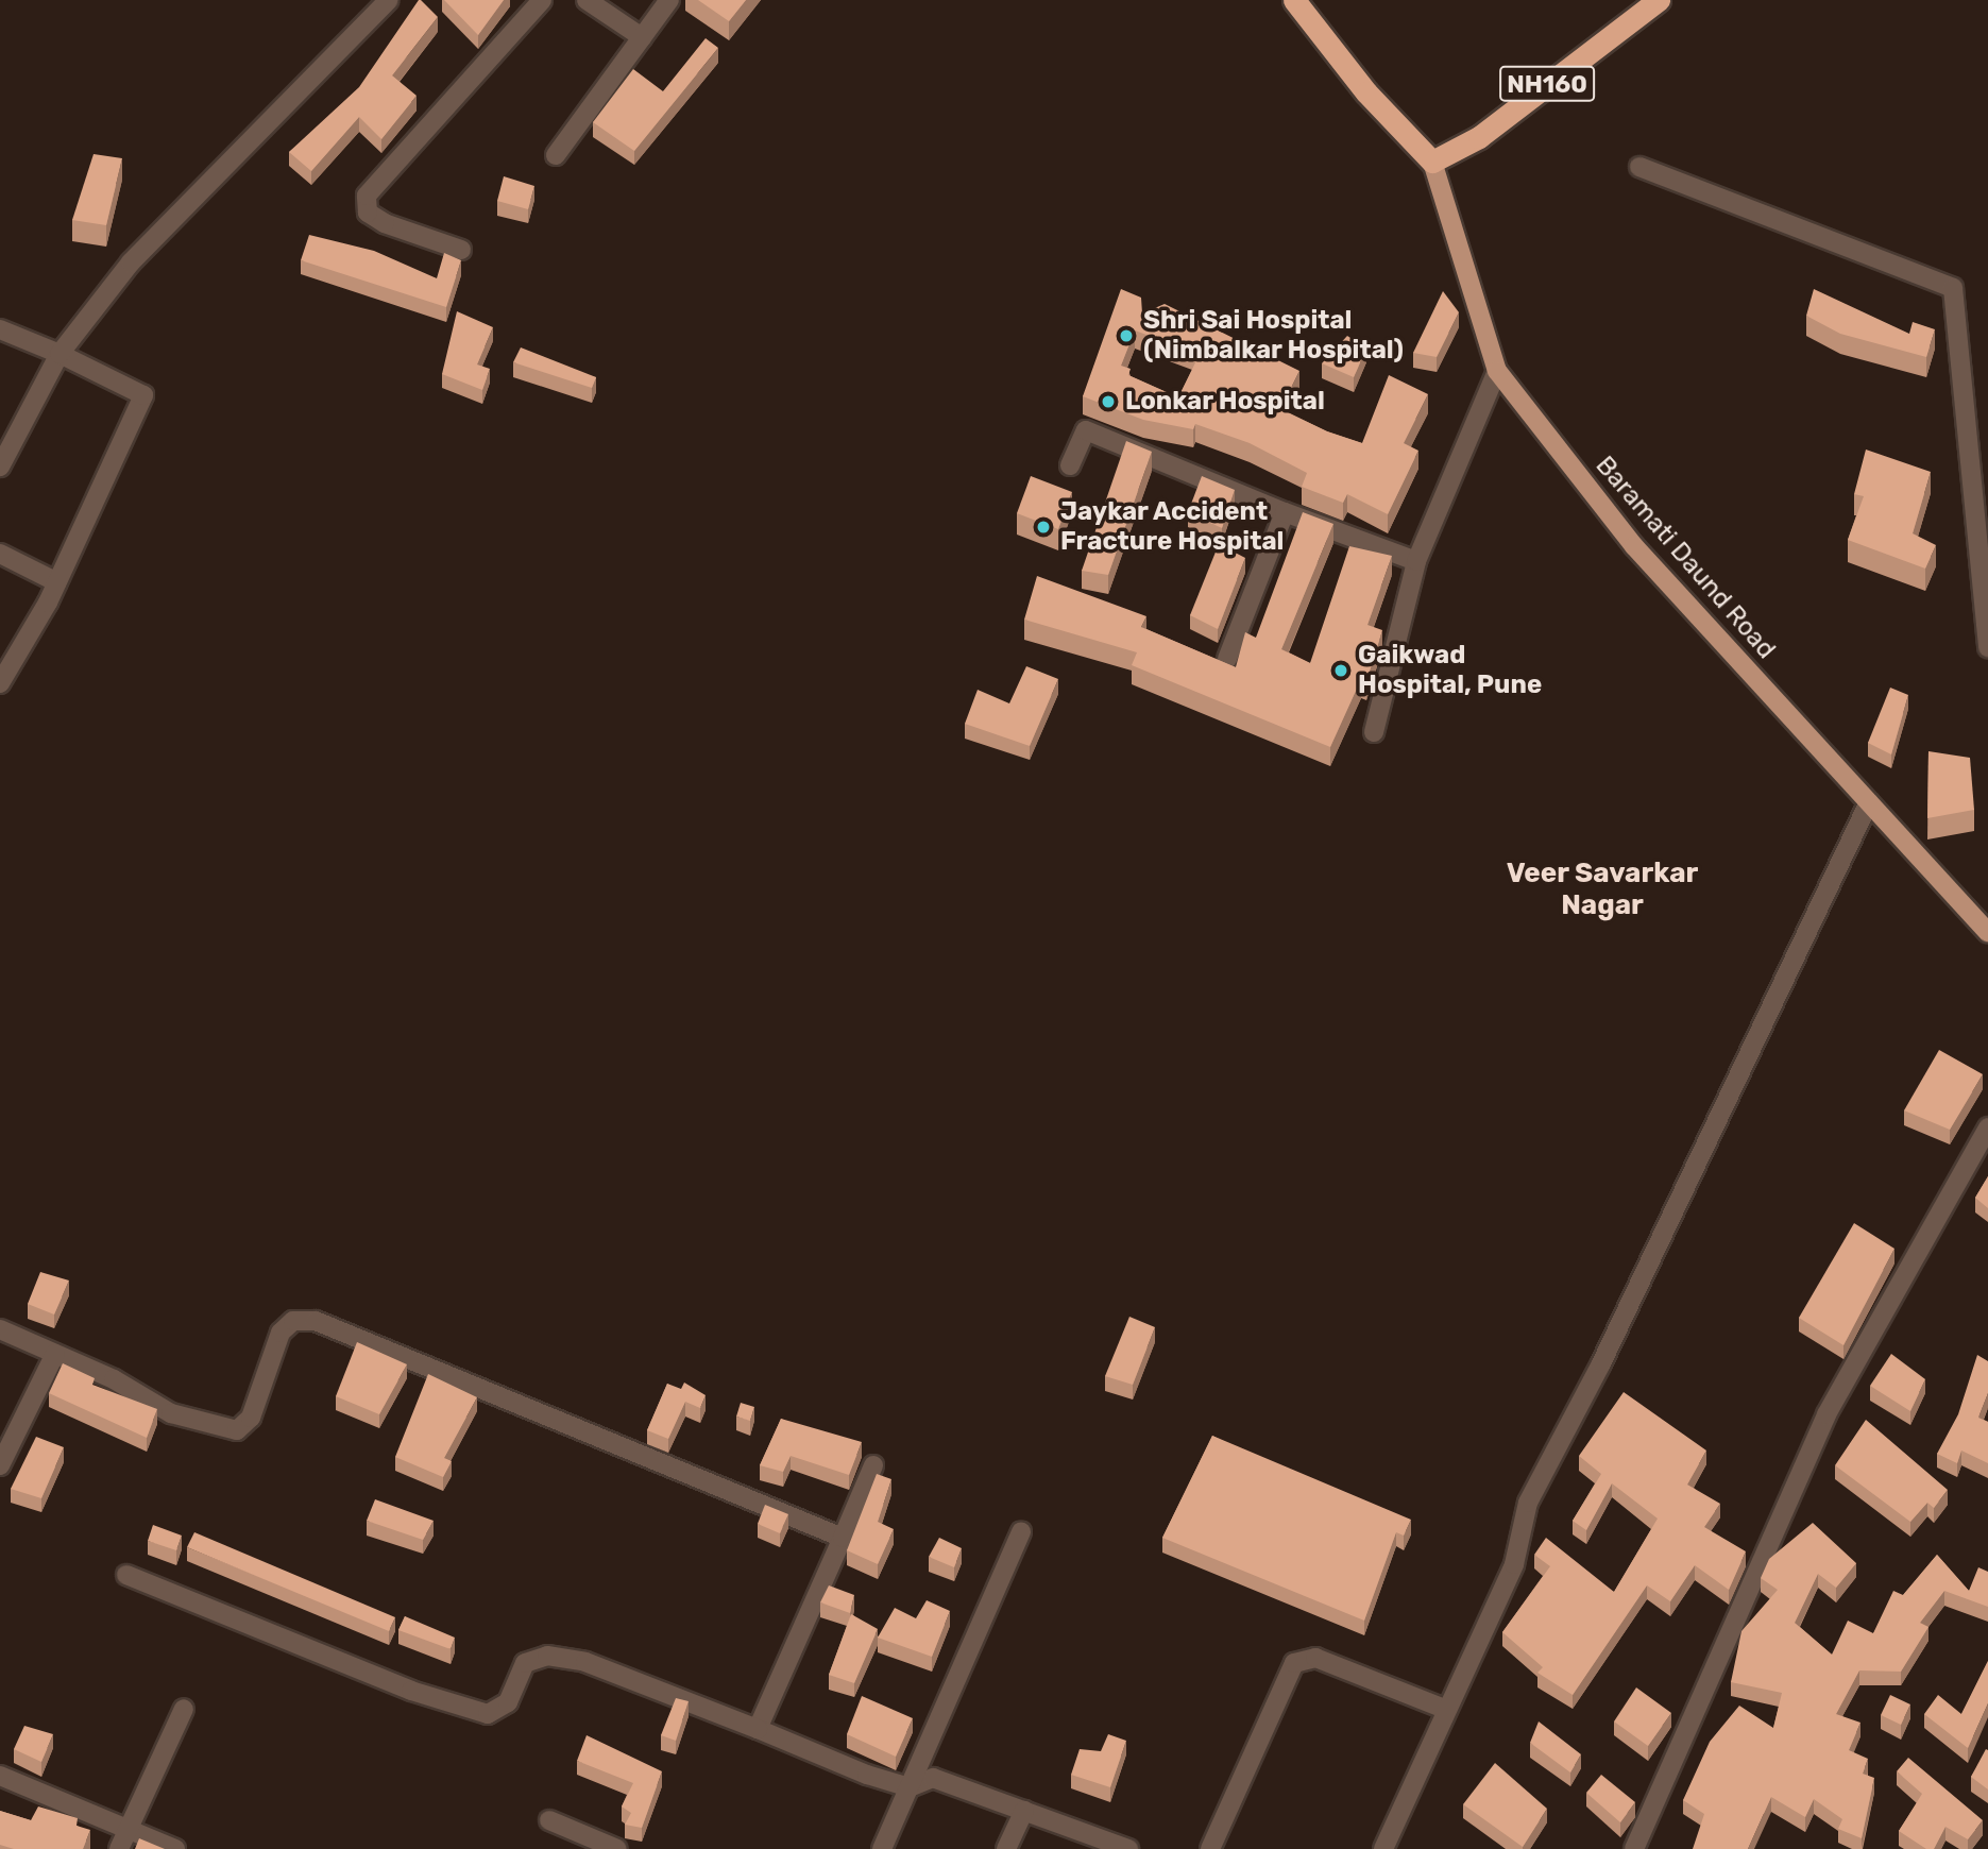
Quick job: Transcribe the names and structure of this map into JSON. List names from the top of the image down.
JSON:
{
  "streets": {
    "highway": ["NH160"],
    "main road": ["Baramati Daund Road"]
  },
  "crossings": [
    ["NH160", "Baramati Daund Road"]
  ],
  "districts": ["Veer Savarkar Nagar"],
  "places": [
    "Shri Sai Hospital (Nimbalkar Hospital)",
    "Lonkar Hospital",
    "Jaykar Accident Fracture Hospital",
    "Gaikwad Hospital, Pune"
  ]
}
